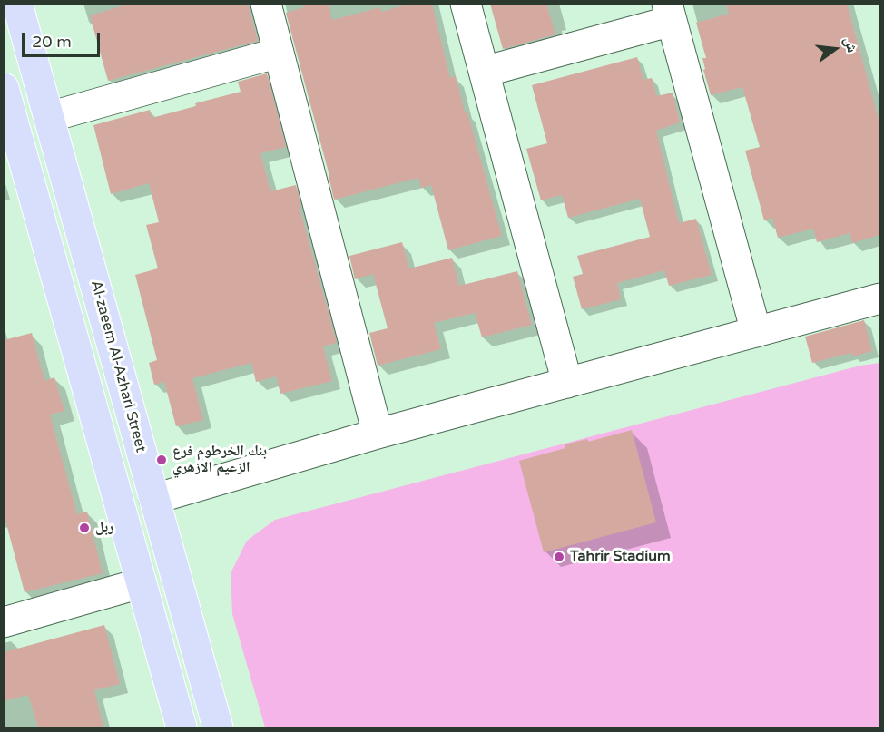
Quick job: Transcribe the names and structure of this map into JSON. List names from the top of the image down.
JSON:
{
  "streets": {
    "main road": ["Al-zaeem Al-Azhari Street"]
  },
  "places": ["بنك الخرطوم فرع الزعيم الازهري", "ربل", "Tahrir Stadium"],
  "scale_bar": "20 m",
  "north": "right"
}
